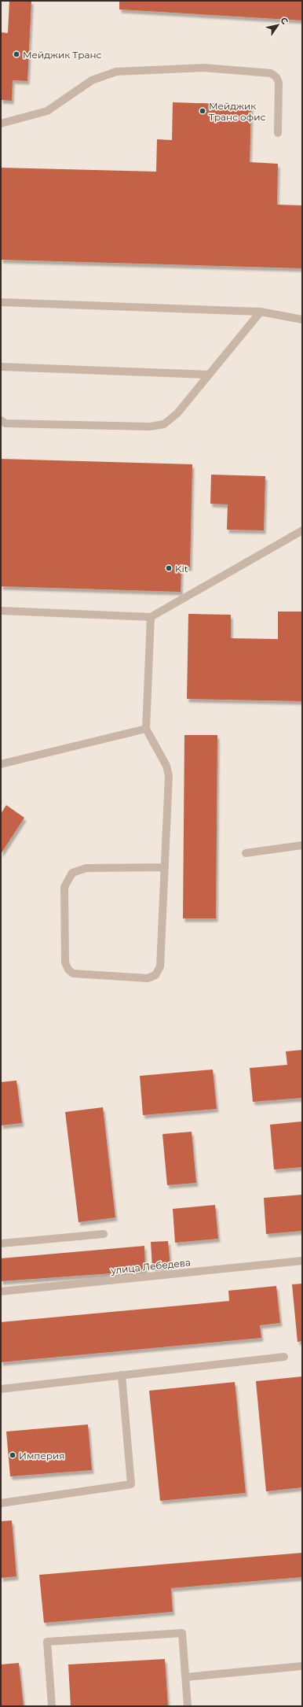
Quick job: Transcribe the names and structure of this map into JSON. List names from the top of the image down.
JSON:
{
  "streets": {
    "street": ["улица Лебедева"]
  },
  "places": [
    "Мейджик Транс",
    "Мейджик Транс офис",
    "Kit",
    "Империя"
  ],
  "north": "top right"
}
